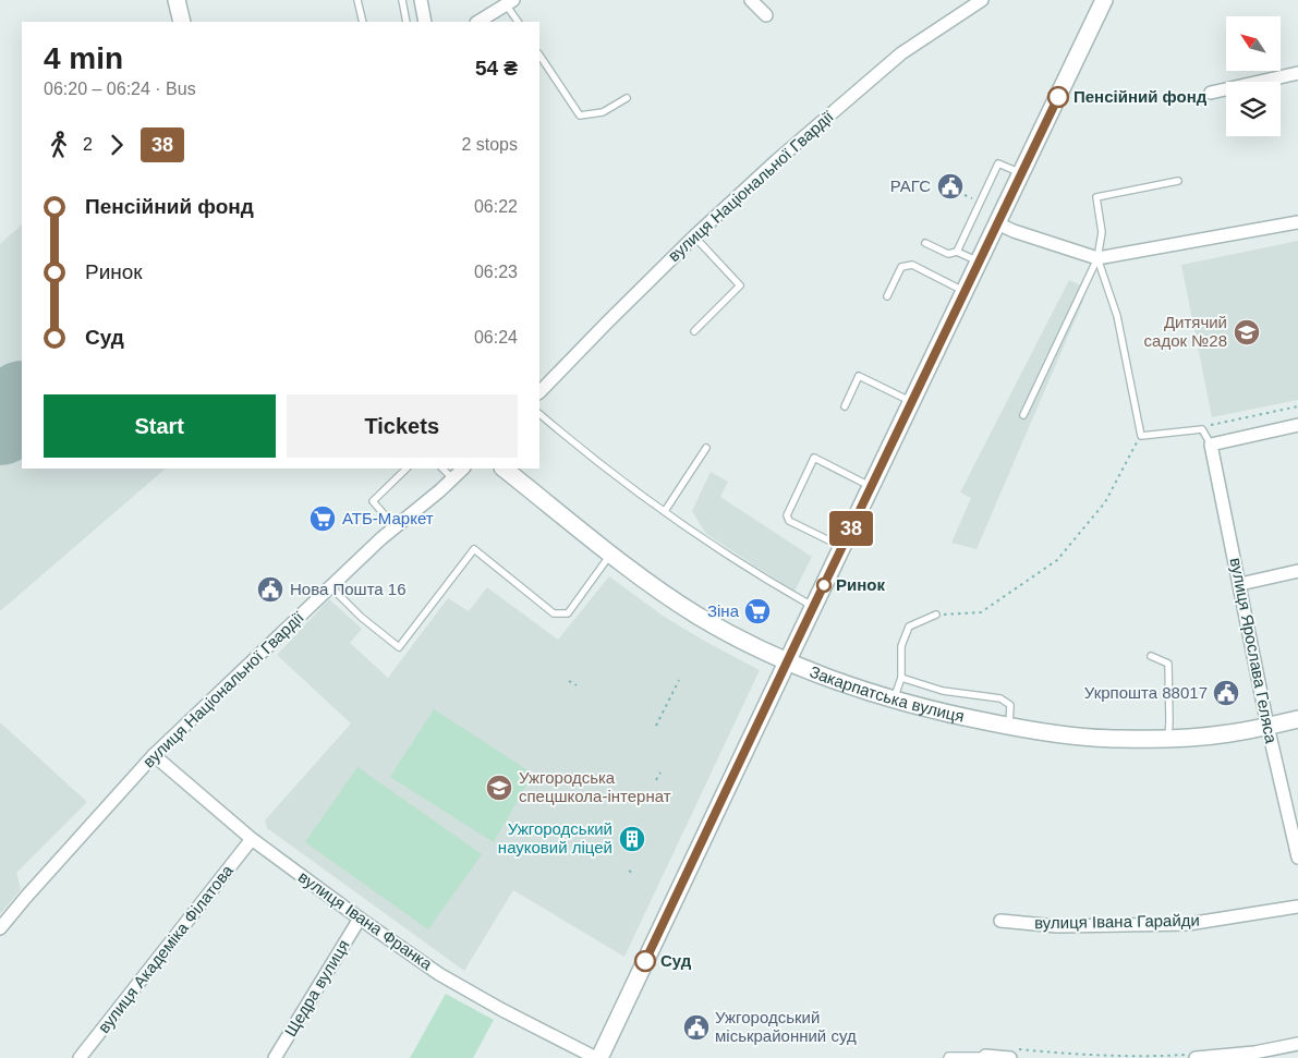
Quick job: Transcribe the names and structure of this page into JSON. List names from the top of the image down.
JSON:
{
  "streets": {
    "street": [
      "вулиця Національної Гвардії",
      "вулиця Ярослава Геляса",
      "Закарпатська вулиця",
      "вулиця Івана Франка",
      "вулиця Івана Гарайди",
      "вулиця Академіка Філатова",
      "Щедра вулиця"
    ]
  },
  "crossings": [
    ["вулиця Національної Гвардії", "вулиця Івана Франка"],
    ["вулиця Ярослава Геляса", "Закарпатська вулиця"],
    ["вулиця Івана Франка", "вулиця Академіка Філатова"],
    ["вулиця Івана Франка", "Щедра вулиця"]
  ],
  "places": {
    "other": ["Пенсійний фонд", "Ринок", "Суд"],
    "public building": [
      "РАГС",
      "Нова Пошта 16",
      "Укрпошта 88017",
      "Ужгородський міськрайонний суд"
    ],
    "school or university": ["Дитячий садок №28", "Ужгородська спецшкола-інтернат"],
    "supermarket": ["АТБ-Маркет", "Зіна"],
    "building": ["Ужгородський науковий ліцей"]
  },
  "lines": ["bus line 38"],
  "north": "top left",
  "page": {
    "on_map": "38",
    "heading": ["4 min", "06:20 – 06:24 · Bus", "54 ₴"],
    "legs": ["2", "38", "2 stops"],
    "list": [
      {
        "name": "Пенсійний фонд",
        "value": "06:22"
      },
      {
        "name": "Ринок",
        "value": "06:23"
      },
      {
        "name": "Суд",
        "value": "06:24"
      }
    ],
    "buttons": ["Start", "Tickets"]
  }
}
